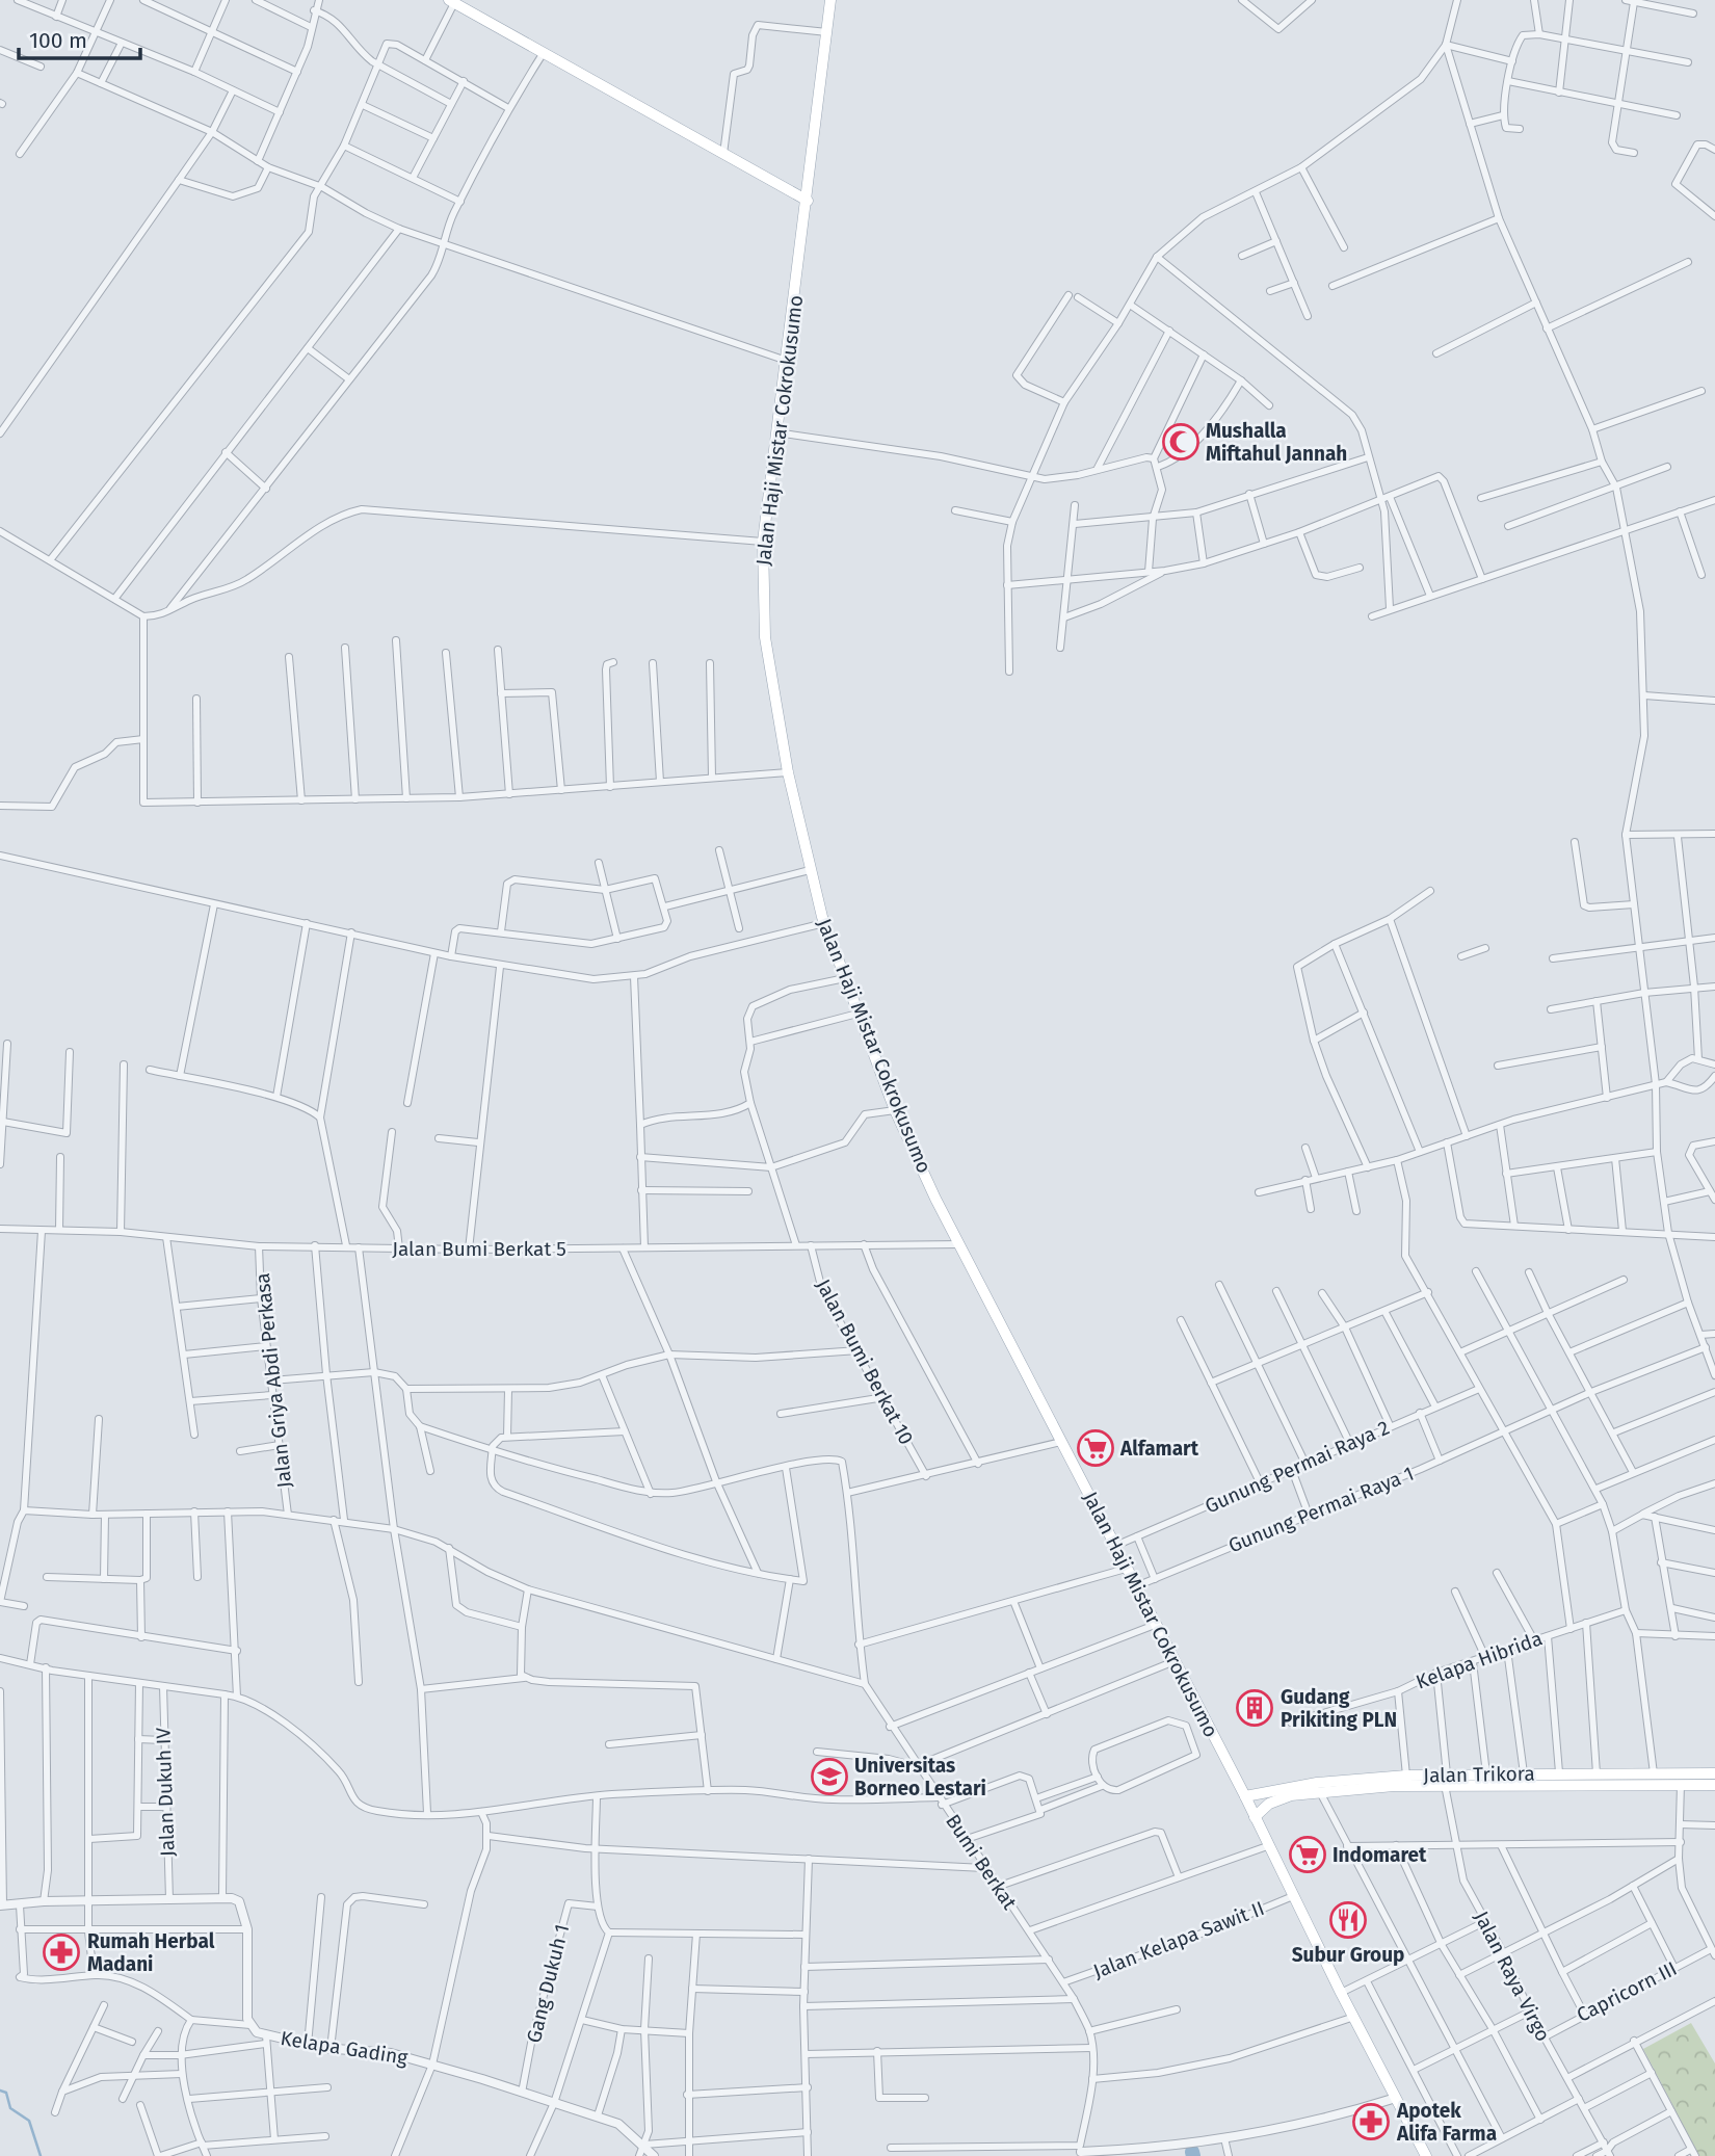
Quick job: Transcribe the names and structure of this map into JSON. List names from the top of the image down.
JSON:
{
  "streets": {
    "main road": ["Jalan Haji Mistar Cokrokusumo", "Jalan Trikora"],
    "street": [
      "Jalan Bumi Berkat 5",
      "Jalan Bumi Berkat 10",
      "Jalan Griya Abdi Perkasa",
      "Gunung Permai Raya 2",
      "Gunung Permai Raya 1",
      "Kelapa Hibrida",
      "Jalan Dukuh IV",
      "Bumi Berkat",
      "Jalan Kelapa Sawit II",
      "Jalan Raya Virgo",
      "Gang Dukuh 1",
      "Capricorn III",
      "Kelapa Gading"
    ]
  },
  "crossings": [
    ["Jalan Haji Mistar Cokrokusumo", "Jalan Bumi Berkat 5"],
    ["Jalan Haji Mistar Cokrokusumo", "Gunung Permai Raya 2"],
    ["Jalan Haji Mistar Cokrokusumo", "Gunung Permai Raya 1"],
    ["Jalan Haji Mistar Cokrokusumo", "Jalan Trikora"],
    ["Jalan Haji Mistar Cokrokusumo", "Jalan Kelapa Sawit II"],
    ["Jalan Bumi Berkat 5", "Jalan Bumi Berkat 10"],
    ["Jalan Bumi Berkat 5", "Jalan Griya Abdi Perkasa"],
    ["Kelapa Hibrida", "Jalan Raya Virgo"],
    ["Jalan Trikora", "Jalan Raya Virgo"],
    ["Bumi Berkat", "Jalan Kelapa Sawit II"],
    ["Jalan Raya Virgo", "Capricorn III"],
    ["Gang Dukuh 1", "Kelapa Gading"]
  ],
  "places": {
    "mosque": ["Mushalla Miftahul Jannah"],
    "supermarket": ["Alfamart", "Indomaret"],
    "building": ["Gudang Prikiting PLN"],
    "school or university": ["Universitas Borneo Lestari"],
    "restaurant": ["Subur Group"],
    "pharmacy": ["Rumah Herbal Madani", "Apotek Alifa Farma"]
  },
  "scale_bar": "100 m"
}
